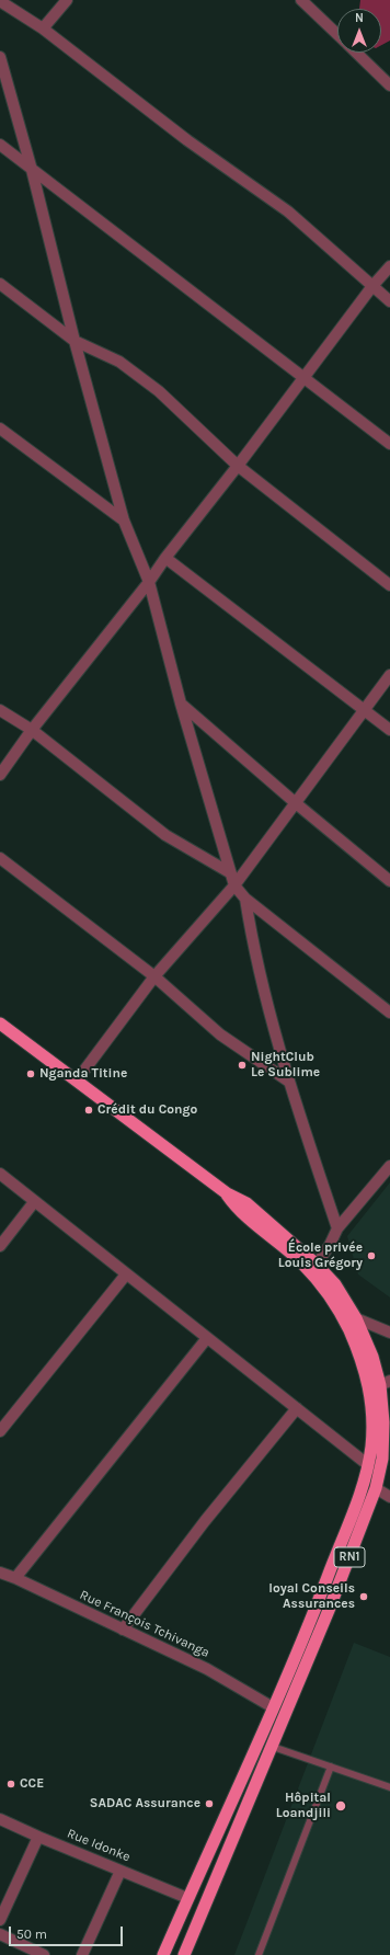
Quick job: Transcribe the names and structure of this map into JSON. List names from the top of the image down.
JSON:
{
  "streets": {
    "highway": ["RN1"],
    "street": ["Rue François Tchivanga", "Rue Idonke"]
  },
  "crossings": [
    ["RN1", "Rue François Tchivanga"],
    ["RN1", "Rue Idonke"]
  ],
  "places": [
    "NightClub Le Sublime",
    "Nganda Titine",
    "Crédit du Congo",
    "École privée Louis Grégory",
    "loyal Conseils Assurances",
    "CCE",
    "SADAC Assurance",
    "Hôpital Loandjili"
  ],
  "scale_bar": "50 m",
  "north": "top"
}
